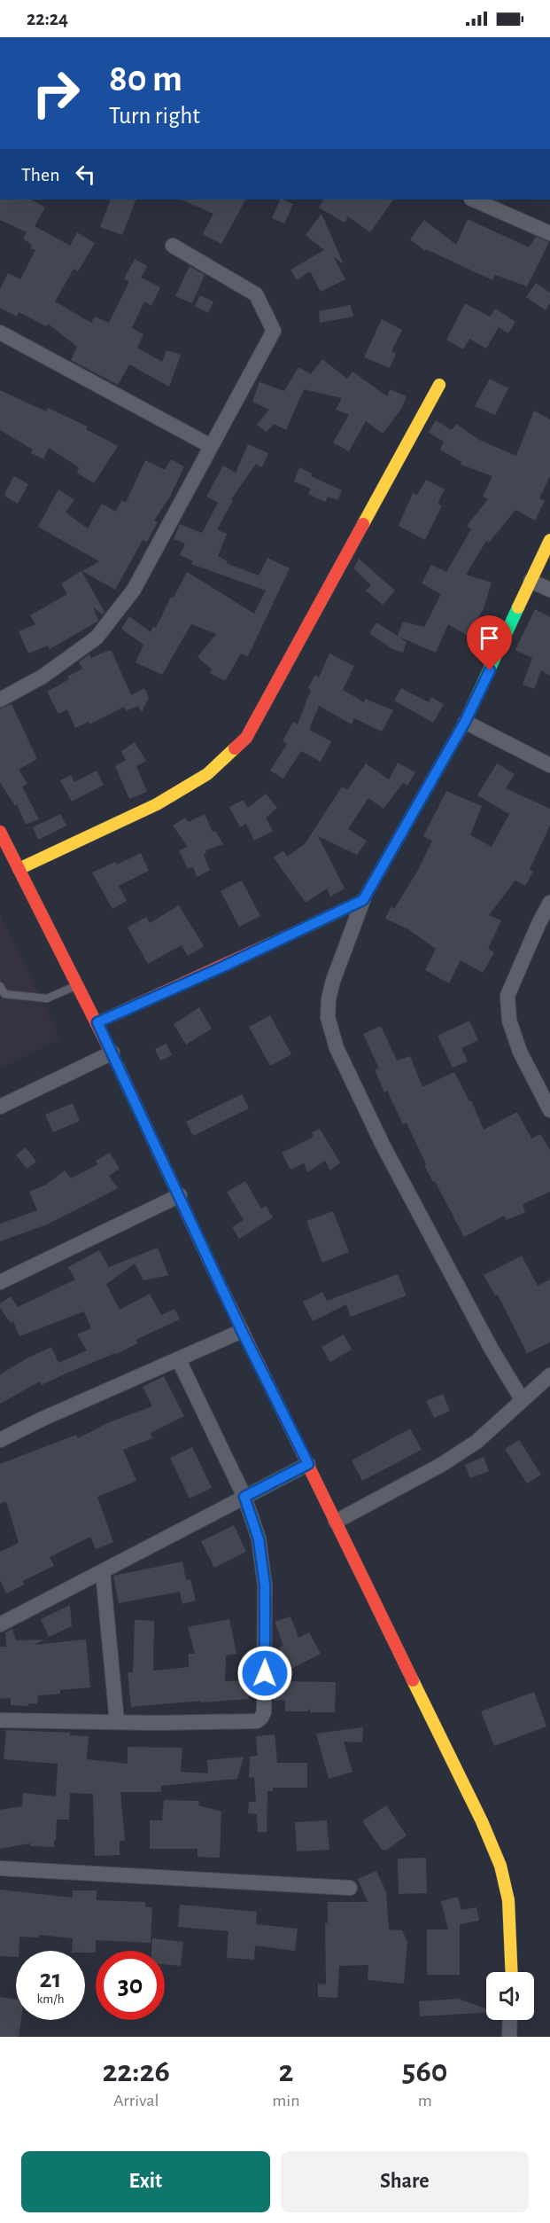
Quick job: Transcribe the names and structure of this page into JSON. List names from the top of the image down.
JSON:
{
  "page": {
    "status": "22:24",
    "turn": ["80 m", "Turn right"],
    "then": "Then",
    "speed": "21 km/h",
    "limit": "30",
    "eta": [
      "22:26",
      "Arrival",
      "2",
      "min",
      "560",
      "m"
    ],
    "buttons": ["Exit", "Share"]
  }
}
